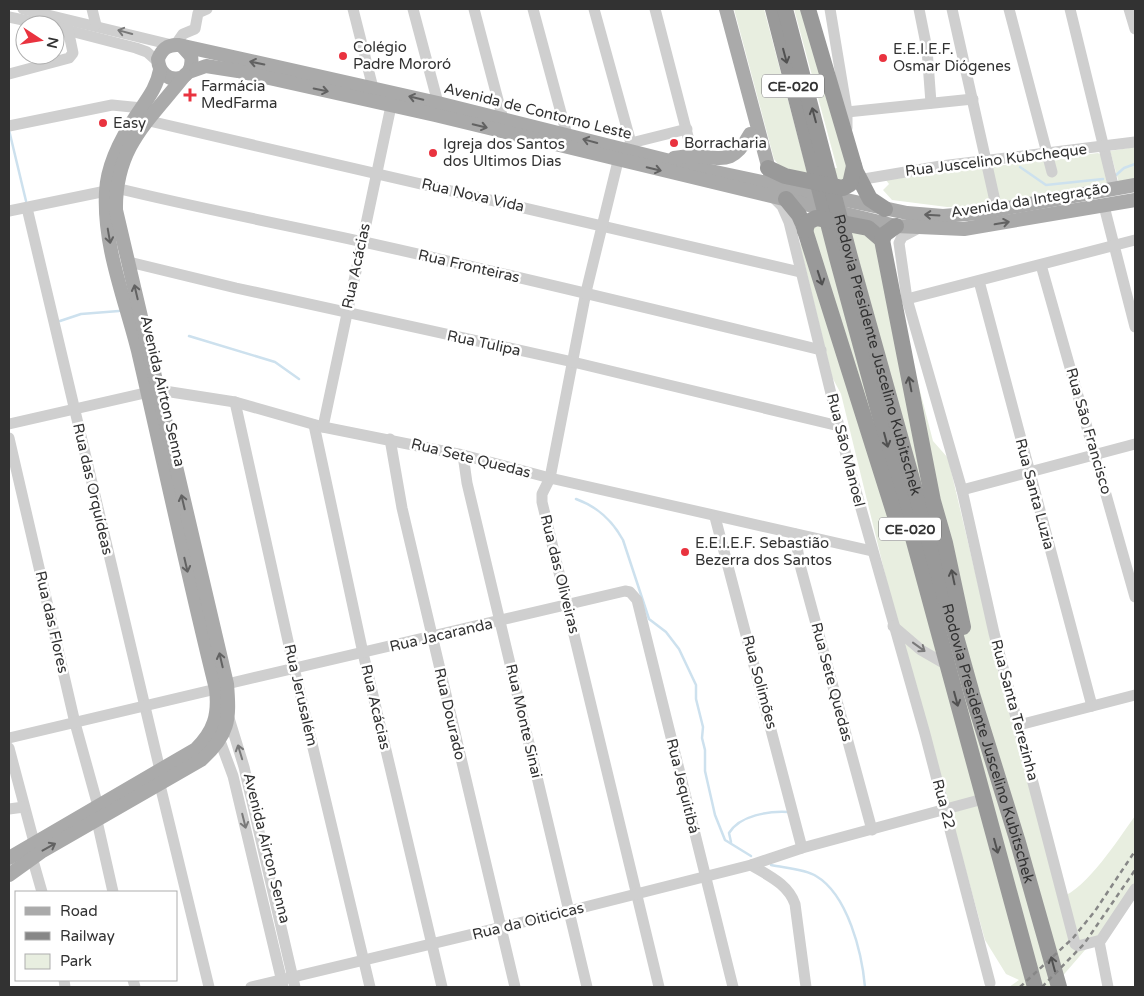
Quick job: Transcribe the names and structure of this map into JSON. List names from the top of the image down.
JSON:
{
  "streets": {
    "highway": ["CE-020", "Rodovia Presidente Juscelino Kubitschek"],
    "main road": ["Avenida de Contorno Leste", "Avenida da Integração", "Avenida Airton Senna"],
    "street": [
      "Rua Juscelino Kubcheque",
      "Rua Nova Vida",
      "Rua Acácias",
      "Rua Fronteiras",
      "Rua Tulipa",
      "Rua São Francisco",
      "Rua São Manoel",
      "Rua Sete Quedas",
      "Rua das Orquídeas",
      "Rua Santa Luzia",
      "Rua das Oliveiras",
      "Rua das Flores",
      "Rua Jacaranda",
      "Rua Solimões",
      "Rua Jerusalém",
      "Rua Santa Terezinha",
      "Rua Dourado",
      "Rua Monte Sinai",
      "Rua Jequitibá",
      "Rua 22",
      "Rua da Oiticicas"
    ]
  },
  "crossings": [
    ["Avenida de Contorno Leste", "Avenida da Integração"],
    ["Avenida de Contorno Leste", "Rua Acácias"],
    ["Avenida de Contorno Leste", "Avenida Airton Senna"],
    ["Avenida de Contorno Leste", "Rua São Manoel"],
    ["Avenida de Contorno Leste", "Rua das Oliveiras"],
    ["Rua Nova Vida", "Rua Acácias"],
    ["Rua Nova Vida", "Avenida Airton Senna"],
    ["Rua Nova Vida", "Rua São Manoel"],
    ["Rua Nova Vida", "Rua das Oliveiras"],
    ["Rua Acácias", "Rua Fronteiras"],
    ["Rua Acácias", "Rua Tulipa"],
    ["Rua Acácias", "Rua Sete Quedas"],
    ["Rua Acácias", "Rua Jacaranda"],
    ["Rua Acácias", "Rua da Oiticicas"],
    ["Rua Fronteiras", "Avenida Airton Senna"],
    ["Rua Fronteiras", "Rua São Manoel"],
    ["Rua Fronteiras", "Rua das Oliveiras"],
    ["Rua Tulipa", "Avenida Airton Senna"],
    ["Rua Tulipa", "Rua São Manoel"],
    ["Rua Tulipa", "Rua das Oliveiras"],
    ["Rodovia Presidente Juscelino Kubitschek", "Rua da Oiticicas"],
    ["Avenida Airton Senna", "Rua Sete Quedas"],
    ["Avenida Airton Senna", "Rua Jacaranda"],
    ["Avenida Airton Senna", "Rua da Oiticicas"],
    ["Rua São Manoel", "Rua Sete Quedas"],
    ["Rua São Manoel", "Rua 22"],
    ["Rua Sete Quedas", "Rua das Oliveiras"],
    ["Rua Sete Quedas", "Rua Solimões"],
    ["Rua Sete Quedas", "Rua Jerusalém"],
    ["Rua Sete Quedas", "Rua Dourado"],
    ["Rua Sete Quedas", "Rua Monte Sinai"],
    ["Rua Sete Quedas", "Rua da Oiticicas"],
    ["Rua das Orquídeas", "Rua Jacaranda"],
    ["Rua das Oliveiras", "Rua Jacaranda"],
    ["Rua das Oliveiras", "Rua da Oiticicas"],
    ["Rua das Flores", "Rua Jacaranda"],
    ["Rua Jacaranda", "Rua Jerusalém"],
    ["Rua Jacaranda", "Rua Dourado"],
    ["Rua Jacaranda", "Rua Monte Sinai"],
    ["Rua Jacaranda", "Rua Jequitibá"],
    ["Rua Solimões", "Rua da Oiticicas"],
    ["Rua Jerusalém", "Rua da Oiticicas"],
    ["Rua Dourado", "Rua da Oiticicas"],
    ["Rua Monte Sinai", "Rua da Oiticicas"],
    ["Rua Jequitibá", "Rua da Oiticicas"],
    ["Rua 22", "Rua da Oiticicas"]
  ],
  "places": {
    "other": [
      "Colégio Padre Mororó",
      "E.E.I.E.F. Osmar Diógenes",
      "Easy",
      "Borracharia",
      "Igreja dos Santos dos Ultimos Dias",
      "E.E.I.E.F. Sebastião Bezerra dos Santos"
    ],
    "health": ["Farmácia MedFarma"]
  },
  "legend": ["Road", "Railway", "Park"],
  "north": "right"
}
